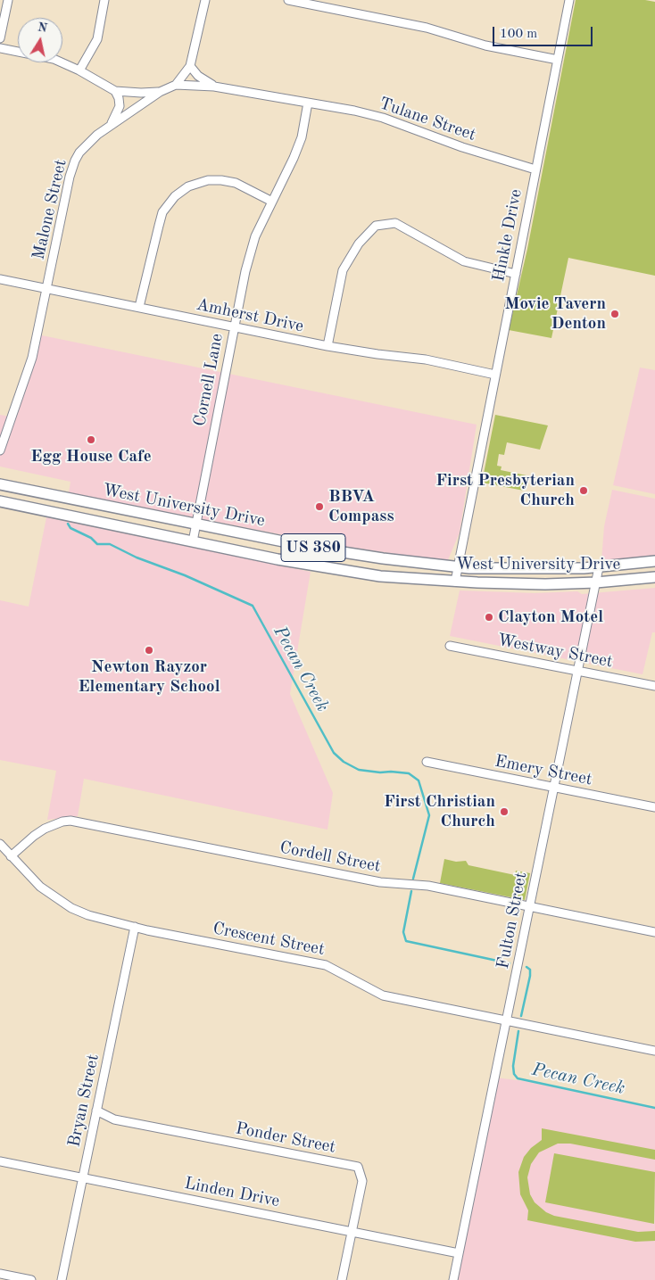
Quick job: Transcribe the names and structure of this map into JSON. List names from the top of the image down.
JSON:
{
  "streets": {
    "main road": ["West University Drive", "US 380"],
    "street": [
      "Tulane Street",
      "Malone Street",
      "Hinkle Drive",
      "Amherst Drive",
      "Cornell Lane",
      "Westway Street",
      "Emery Street",
      "Cordell Street",
      "Fulton Street",
      "Crescent Street",
      "Bryan Street",
      "Ponder Street",
      "Linden Drive"
    ]
  },
  "crossings": [
    ["Tulane Street", "Malone Street"],
    ["Tulane Street", "Hinkle Drive"],
    ["Tulane Street", "Cornell Lane"],
    ["Malone Street", "Amherst Drive"],
    ["Hinkle Drive", "Amherst Drive"],
    ["Hinkle Drive", "West University Drive"],
    ["Amherst Drive", "Cornell Lane"],
    ["Cornell Lane", "West University Drive"],
    ["West University Drive", "Fulton Street"],
    ["Westway Street", "Fulton Street"],
    ["Emery Street", "Fulton Street"],
    ["Cordell Street", "Fulton Street"],
    ["Cordell Street", "Crescent Street"],
    ["Fulton Street", "Crescent Street"],
    ["Fulton Street", "Linden Drive"],
    ["Crescent Street", "Bryan Street"],
    ["Bryan Street", "Ponder Street"],
    ["Bryan Street", "Linden Drive"],
    ["Ponder Street", "Linden Drive"]
  ],
  "water": ["Pecan Creek"],
  "places": [
    "Movie Tavern Denton",
    "Egg House Cafe",
    "First Presbyterian Church",
    "BBVA Compass",
    "Clayton Motel",
    "Newton Rayzor Elementary School",
    "First Christian Church"
  ],
  "scale_bar": "100 m",
  "north": "top"
}
